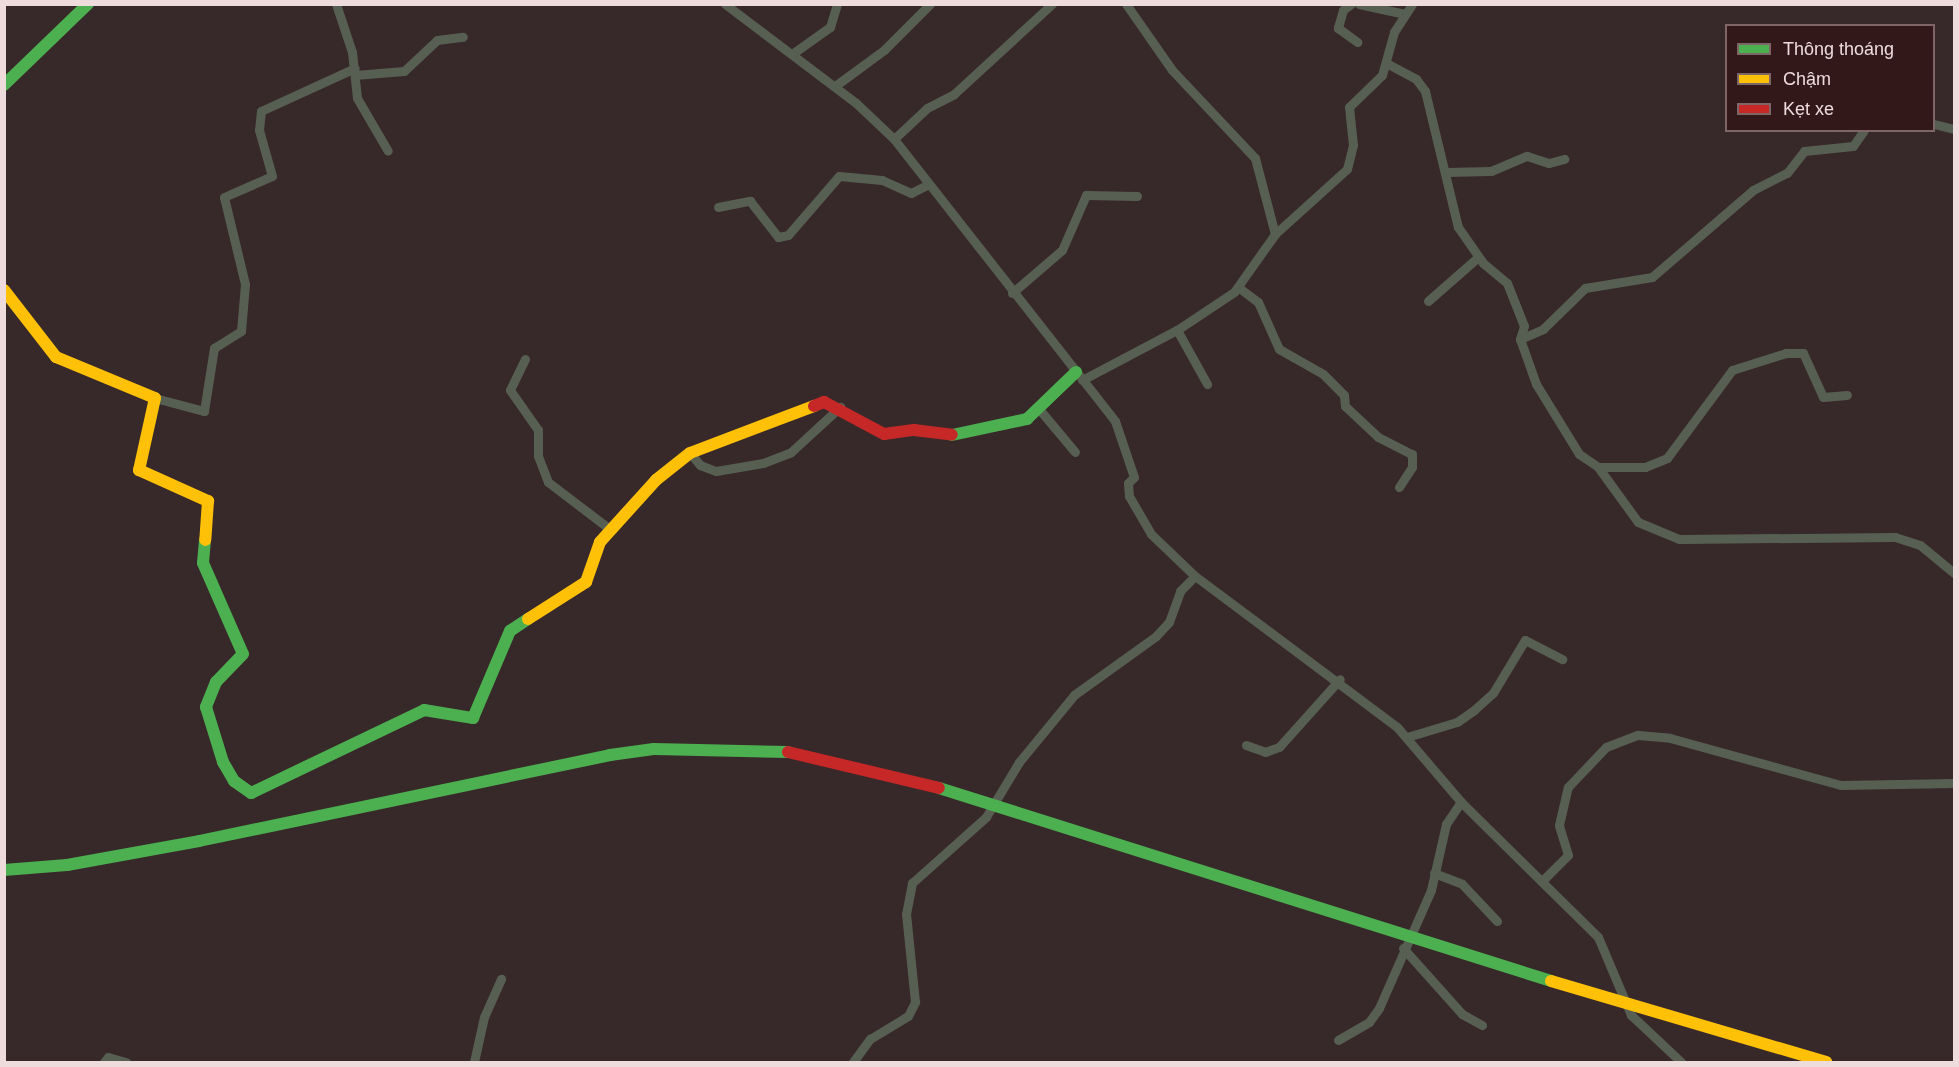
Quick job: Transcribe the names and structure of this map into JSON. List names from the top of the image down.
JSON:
{
  "legend": ["Thông thoáng", "Chậm", "Kẹt xe"]
}
